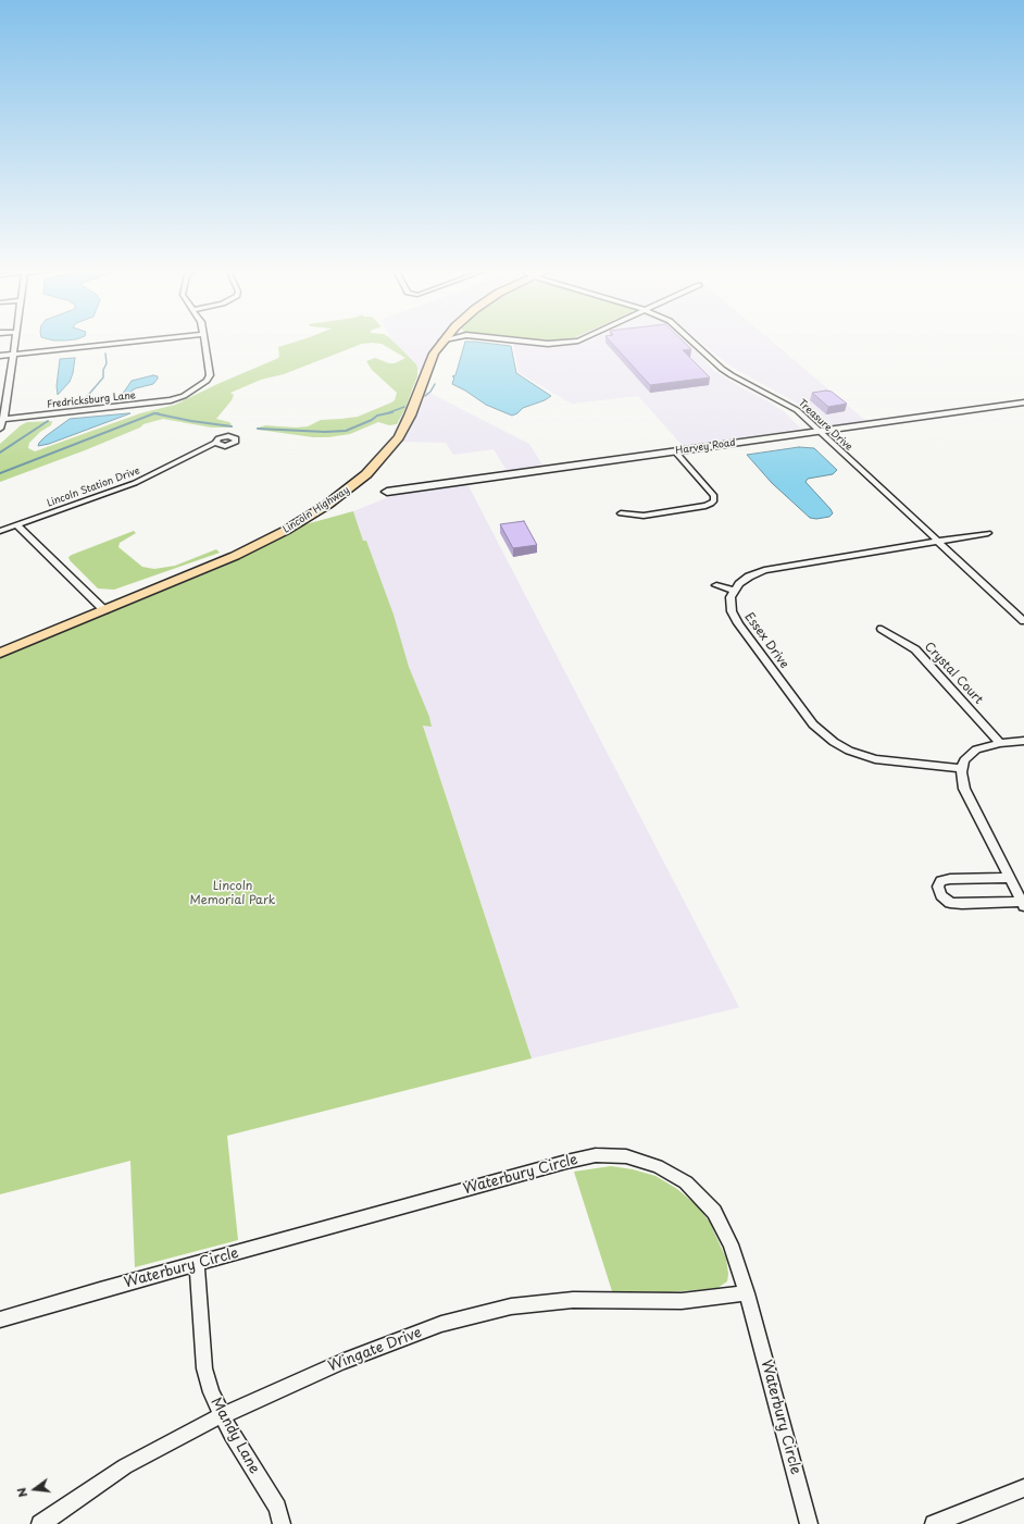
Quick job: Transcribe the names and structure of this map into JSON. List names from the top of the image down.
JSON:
{
  "streets": {
    "main road": ["Lincoln Highway"],
    "street": [
      "Fredricksburg Lane",
      "Treasure Drive",
      "Harvey Road",
      "Lincoln Station Drive",
      "Essex Drive",
      "Crystal Court",
      "Waterbury Circle",
      "Wingate Drive",
      "Mandy Lane"
    ]
  },
  "crossings": [
    ["Treasure Drive", "Harvey Road"],
    ["Waterbury Circle", "Wingate Drive"],
    ["Waterbury Circle", "Mandy Lane"],
    ["Wingate Drive", "Mandy Lane"]
  ],
  "parks": ["Lincoln Memorial Park"],
  "north": "left"
}
